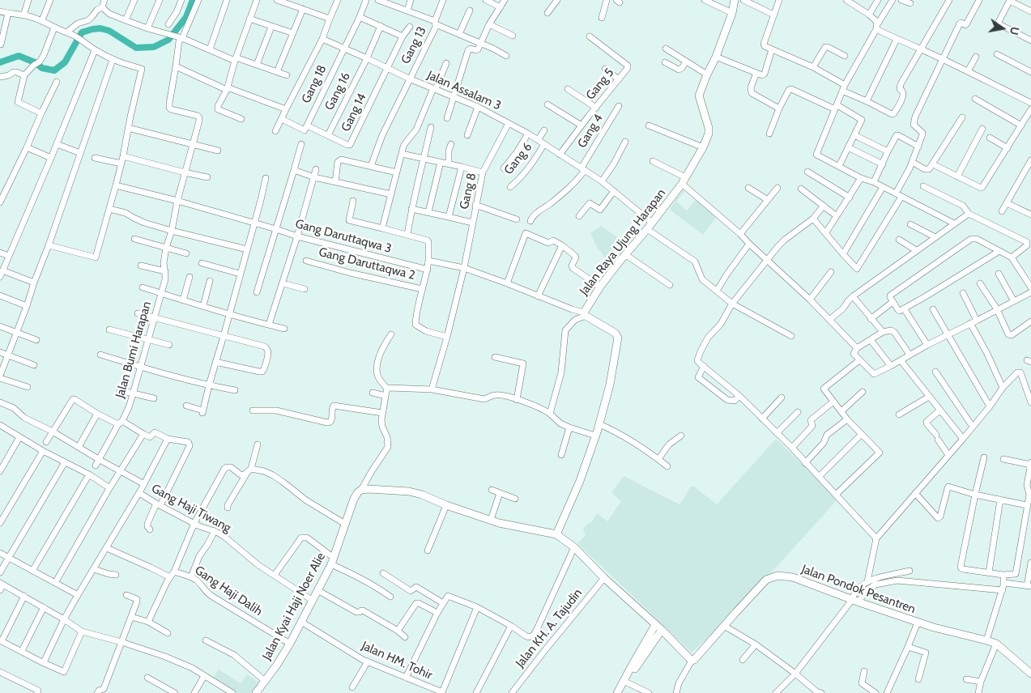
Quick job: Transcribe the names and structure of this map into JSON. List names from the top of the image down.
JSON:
{
  "streets": {
    "street": [
      "Gang 13",
      "Gang 18",
      "Gang 5",
      "Jalan Assalam 3",
      "Gang 16",
      "Gang 14",
      "Gang 4",
      "Gang 6",
      "Gang 8",
      "Gang Daruttaqwa 3",
      "Jalan Raya Ujung Harapan",
      "Gang Daruttaqwa 2",
      "Jalan Bumi Harapan",
      "Gang Haji Tiwang",
      "Jalan Pondok Pesantren",
      "Gang Haji Dalih",
      "Jalan Kyai Haji Noer Alie",
      "Jalan KH. A. Tajudin",
      "Jalan HM. Tohir"
    ]
  },
  "crossings": [
    ["Gang 13", "Jalan Assalam 3"],
    ["Gang 18", "Jalan Assalam 3"],
    ["Gang 18", "Gang 14"],
    ["Gang 5", "Jalan Assalam 3"],
    ["Jalan Assalam 3", "Gang 16"],
    ["Jalan Assalam 3", "Gang 14"],
    ["Jalan Assalam 3", "Gang 4"],
    ["Jalan Assalam 3", "Gang 6"],
    ["Jalan Assalam 3", "Gang 8"],
    ["Jalan Assalam 3", "Jalan Raya Ujung Harapan"],
    ["Gang 16", "Gang 14"],
    ["Gang Daruttaqwa 3", "Jalan Bumi Harapan"],
    ["Gang Haji Tiwang", "Jalan Kyai Haji Noer Alie"],
    ["Gang Haji Dalih", "Jalan Kyai Haji Noer Alie"],
    ["Jalan Kyai Haji Noer Alie", "Jalan HM. Tohir"]
  ],
  "north": "right"
}
